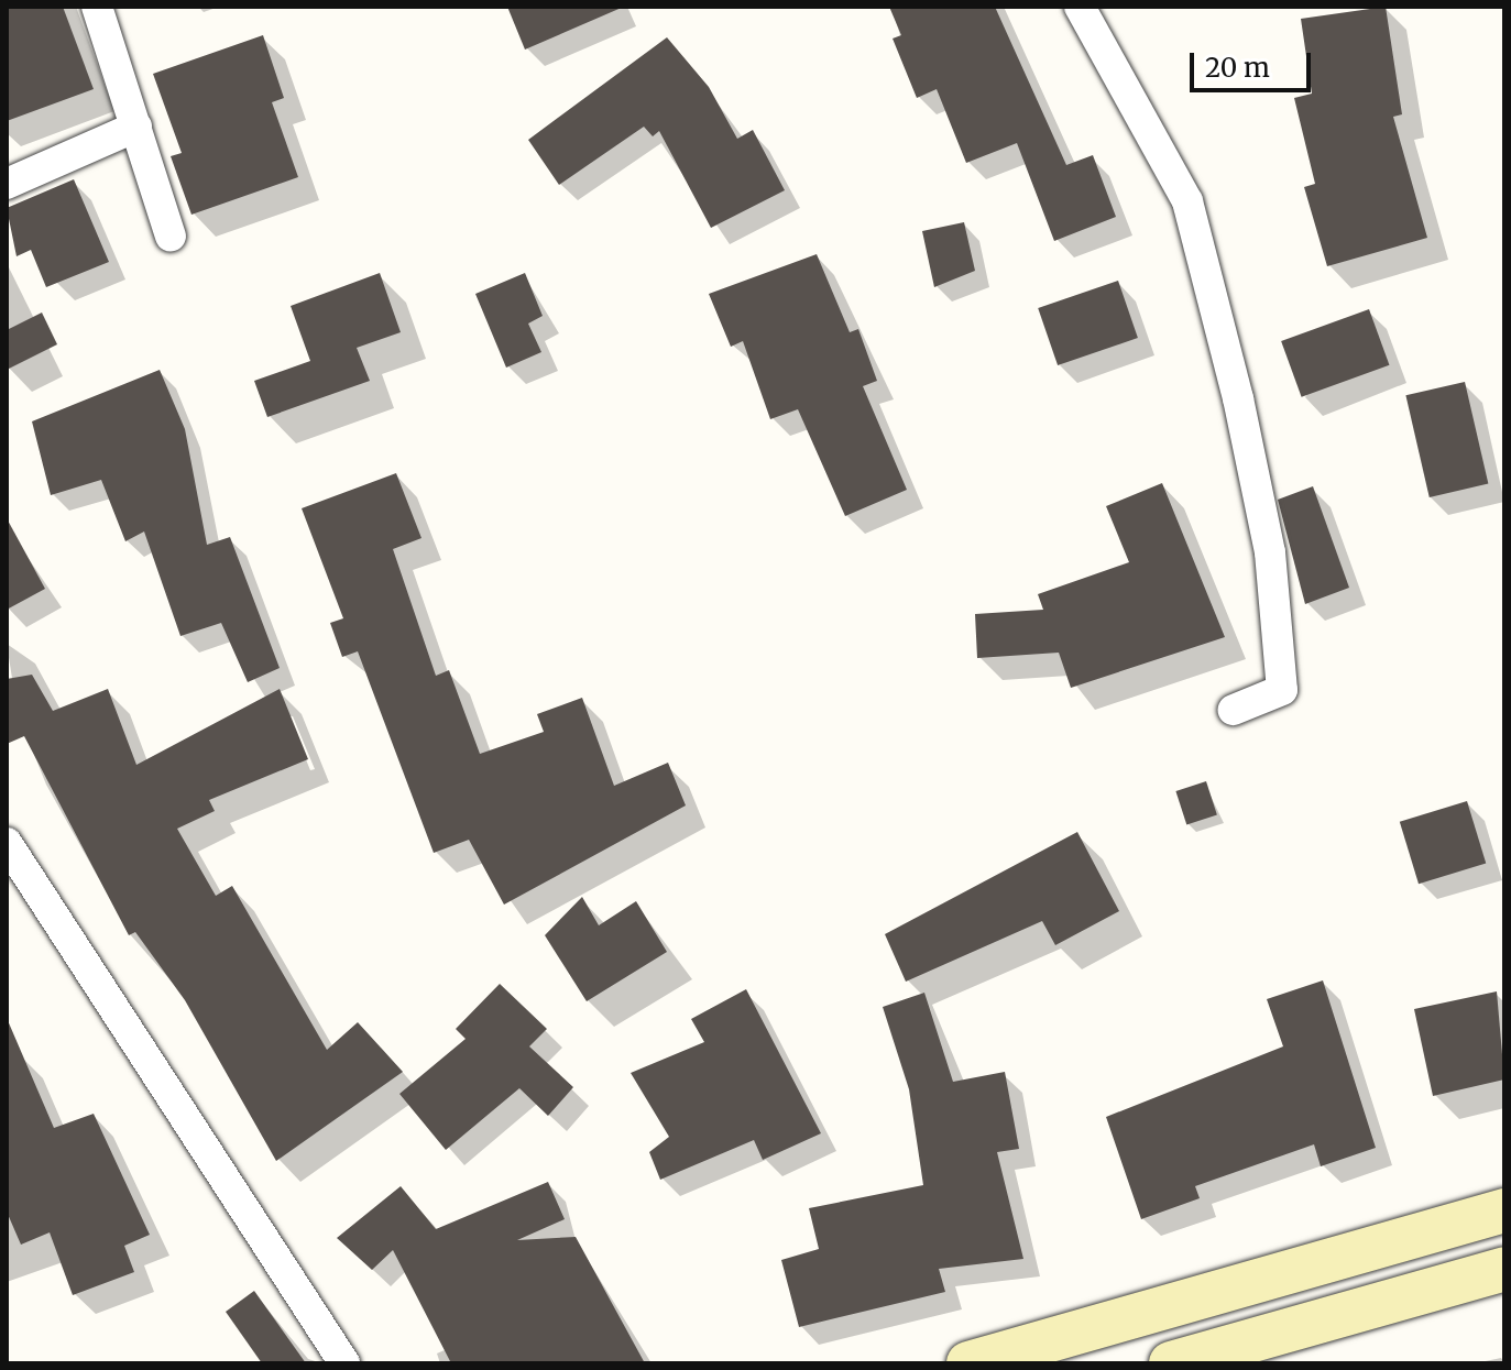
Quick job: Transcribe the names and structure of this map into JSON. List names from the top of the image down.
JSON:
{
  "scale_bar": "20 m"
}
